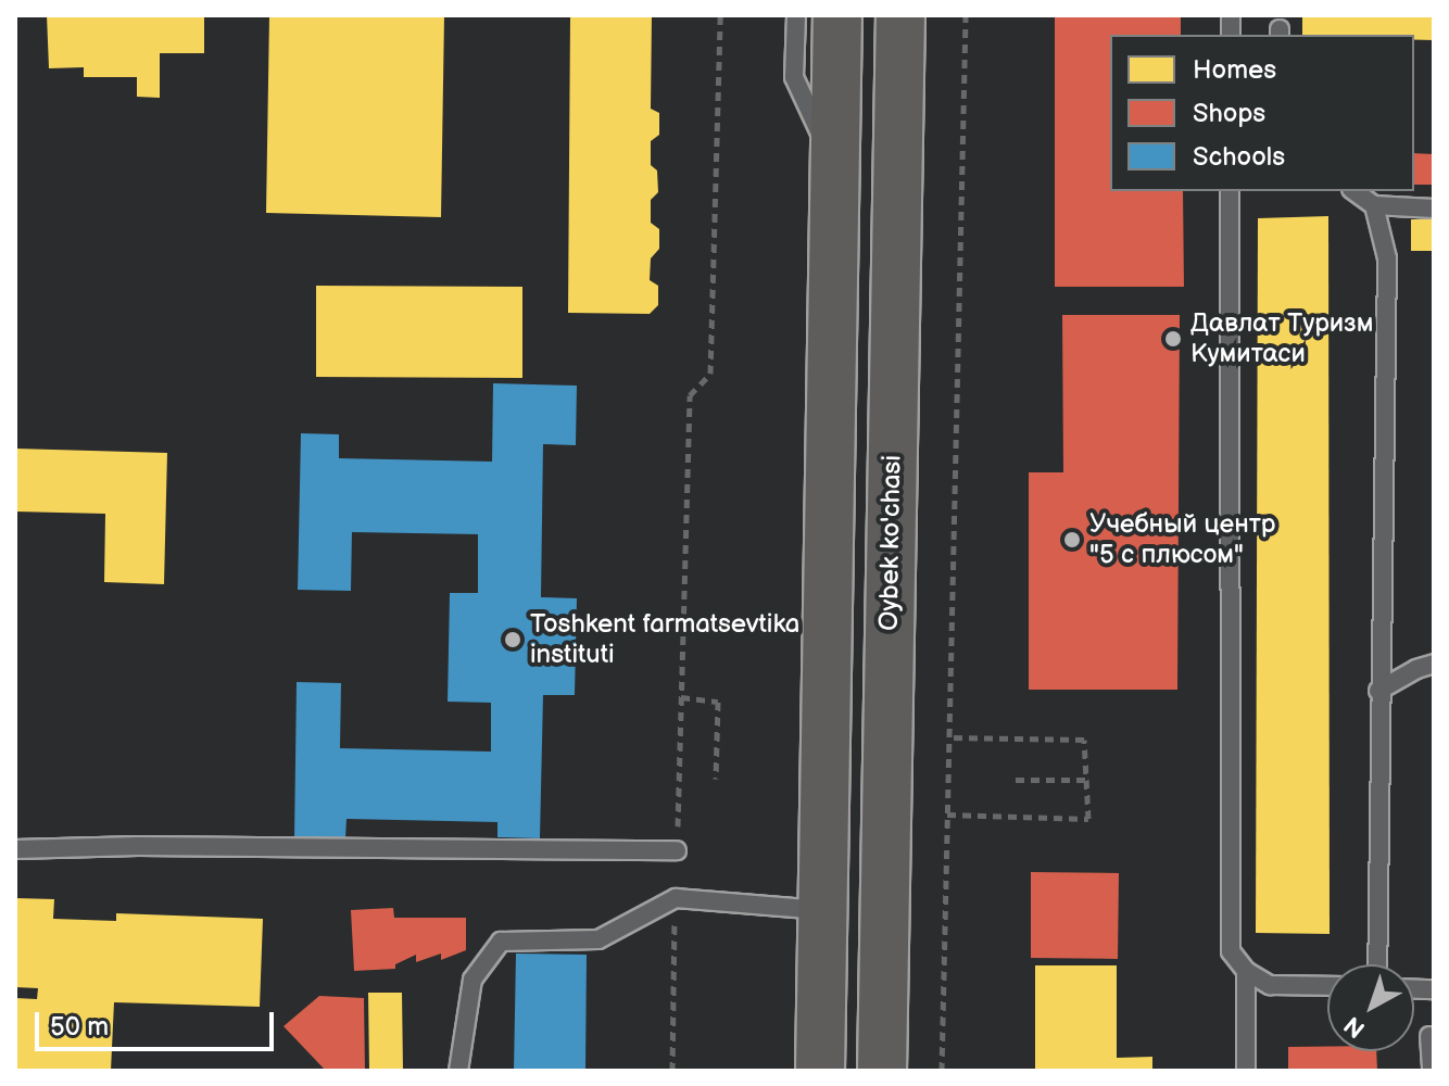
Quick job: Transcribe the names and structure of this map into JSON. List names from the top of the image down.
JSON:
{
  "streets": {
    "main road": ["Oybek ko'chasi"]
  },
  "places": ["Давлат Туризм Кумитаси", "Учебный центр \"5 с плюсом\"", "Toshkent farmatsevtika instituti"],
  "legend": ["Homes", "Shops", "Schools"],
  "scale_bar": "50 m",
  "north": "bottom left"
}
